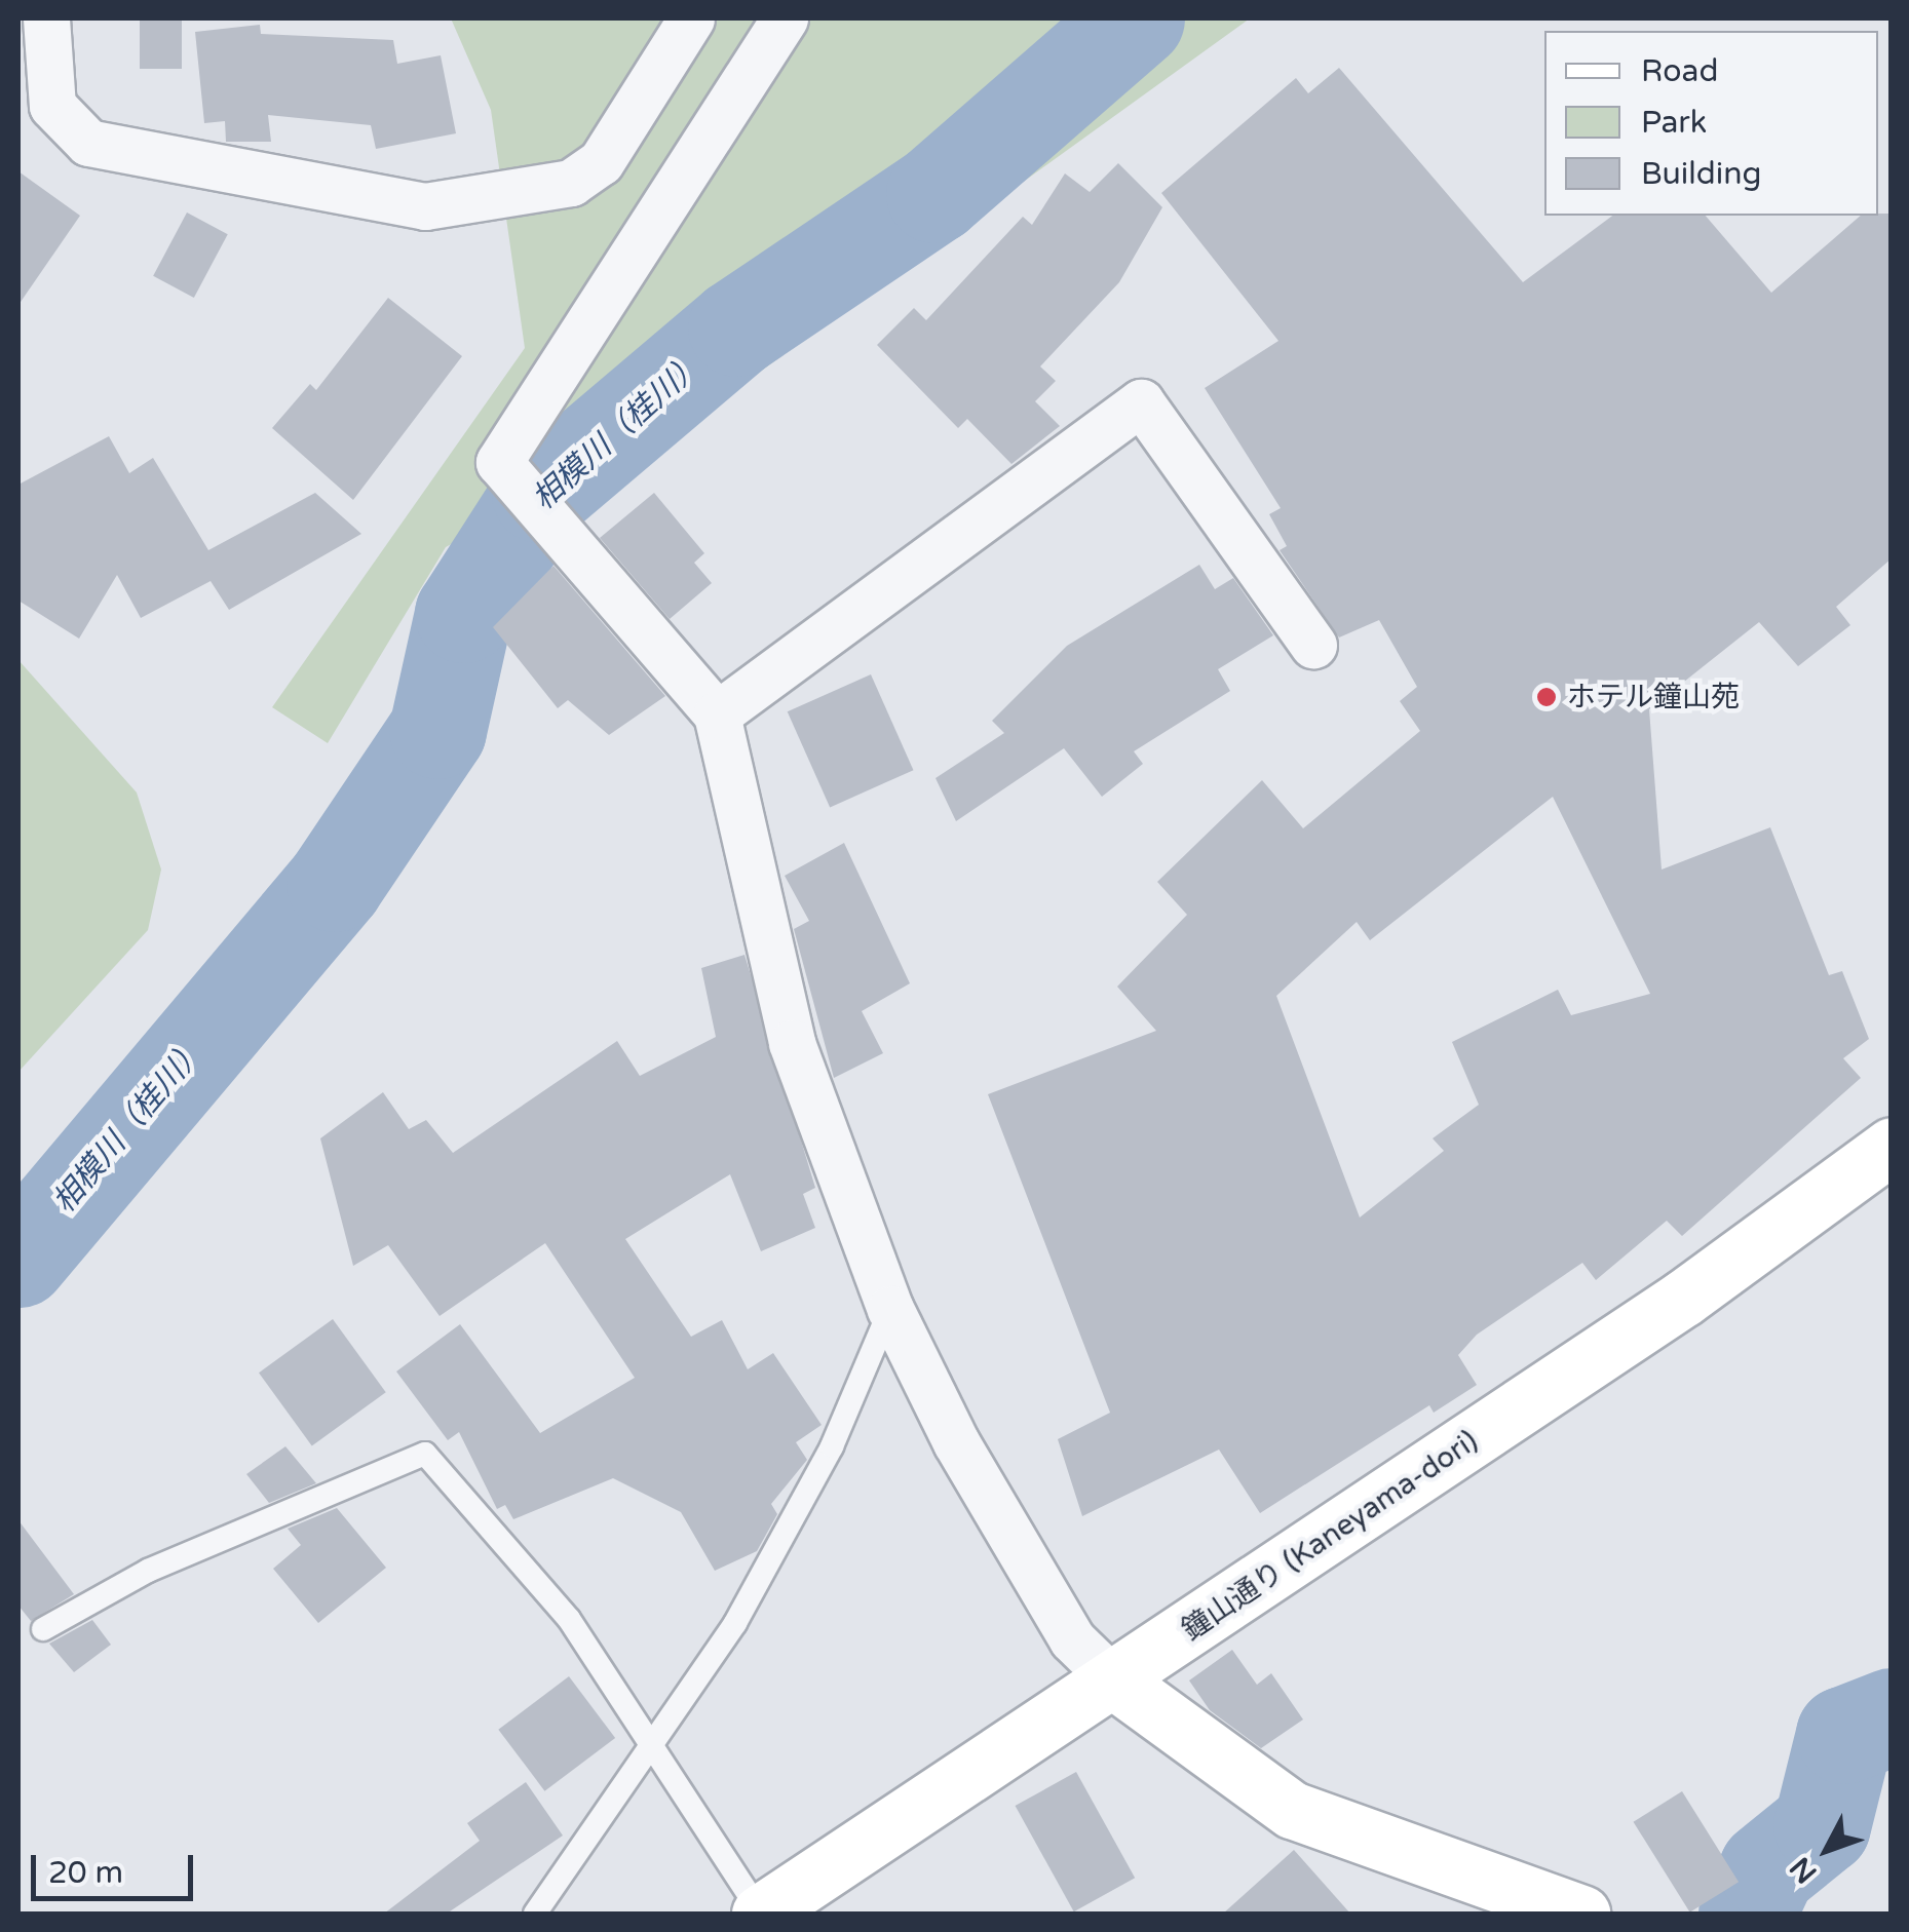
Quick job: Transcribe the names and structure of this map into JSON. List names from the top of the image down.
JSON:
{
  "streets": {
    "street": ["鐘山通り (Kaneyama-dori)"]
  },
  "water": ["相模川（桂川）"],
  "places": ["ホテル鐘山苑"],
  "legend": ["Road", "Park", "Building"],
  "scale_bar": "20 m",
  "north": "bottom left"
}
